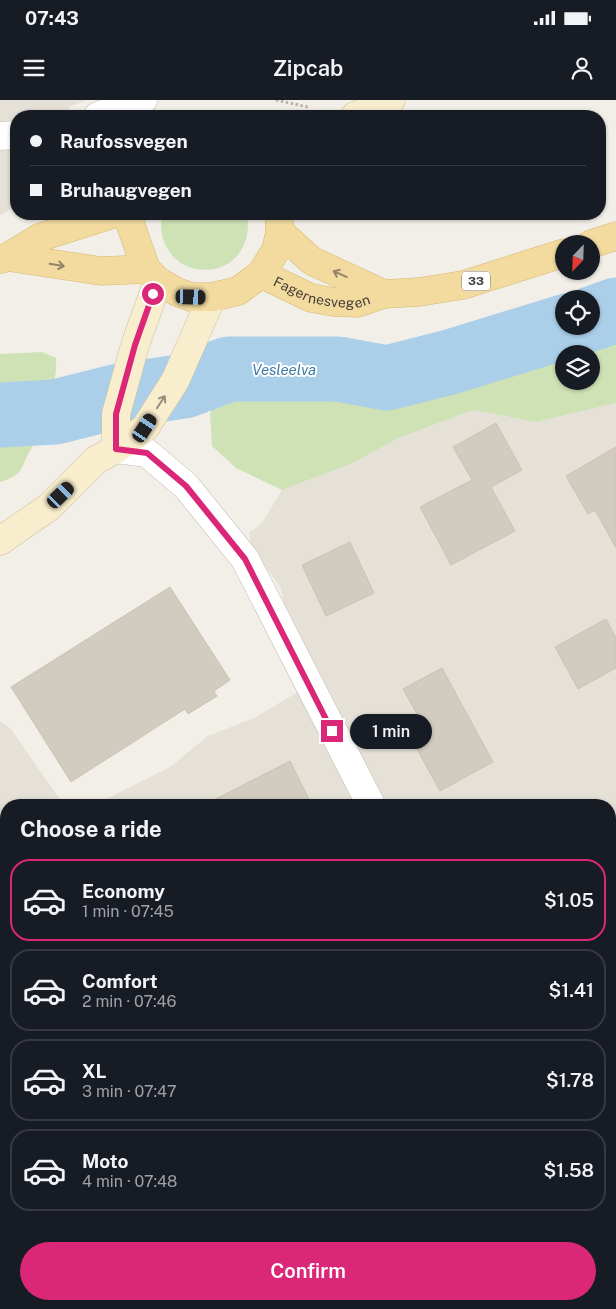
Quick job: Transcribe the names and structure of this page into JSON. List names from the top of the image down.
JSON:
{
  "streets": {
    "main road": ["33", "Fagernesvegen"]
  },
  "crossings": [
    ["33", "Fagernesvegen"]
  ],
  "water": ["Vesleelva"],
  "north": "bottom left",
  "page": {
    "status": "07:43",
    "header": "Zipcab",
    "banner": ["Raufossvegen", "Bruhaugvegen"],
    "bubble": "1 min",
    "heading": "Choose a ride",
    "list": [
      {
        "name": "Economy",
        "note": "1 min · 07:45",
        "value": "$1.05"
      },
      {
        "name": "Comfort",
        "note": "2 min · 07:46",
        "value": "$1.41"
      },
      {
        "name": "XL",
        "note": "3 min · 07:47",
        "value": "$1.78"
      },
      {
        "name": "Moto",
        "note": "4 min · 07:48",
        "value": "$1.58"
      }
    ],
    "buttons": "Confirm"
  }
}
